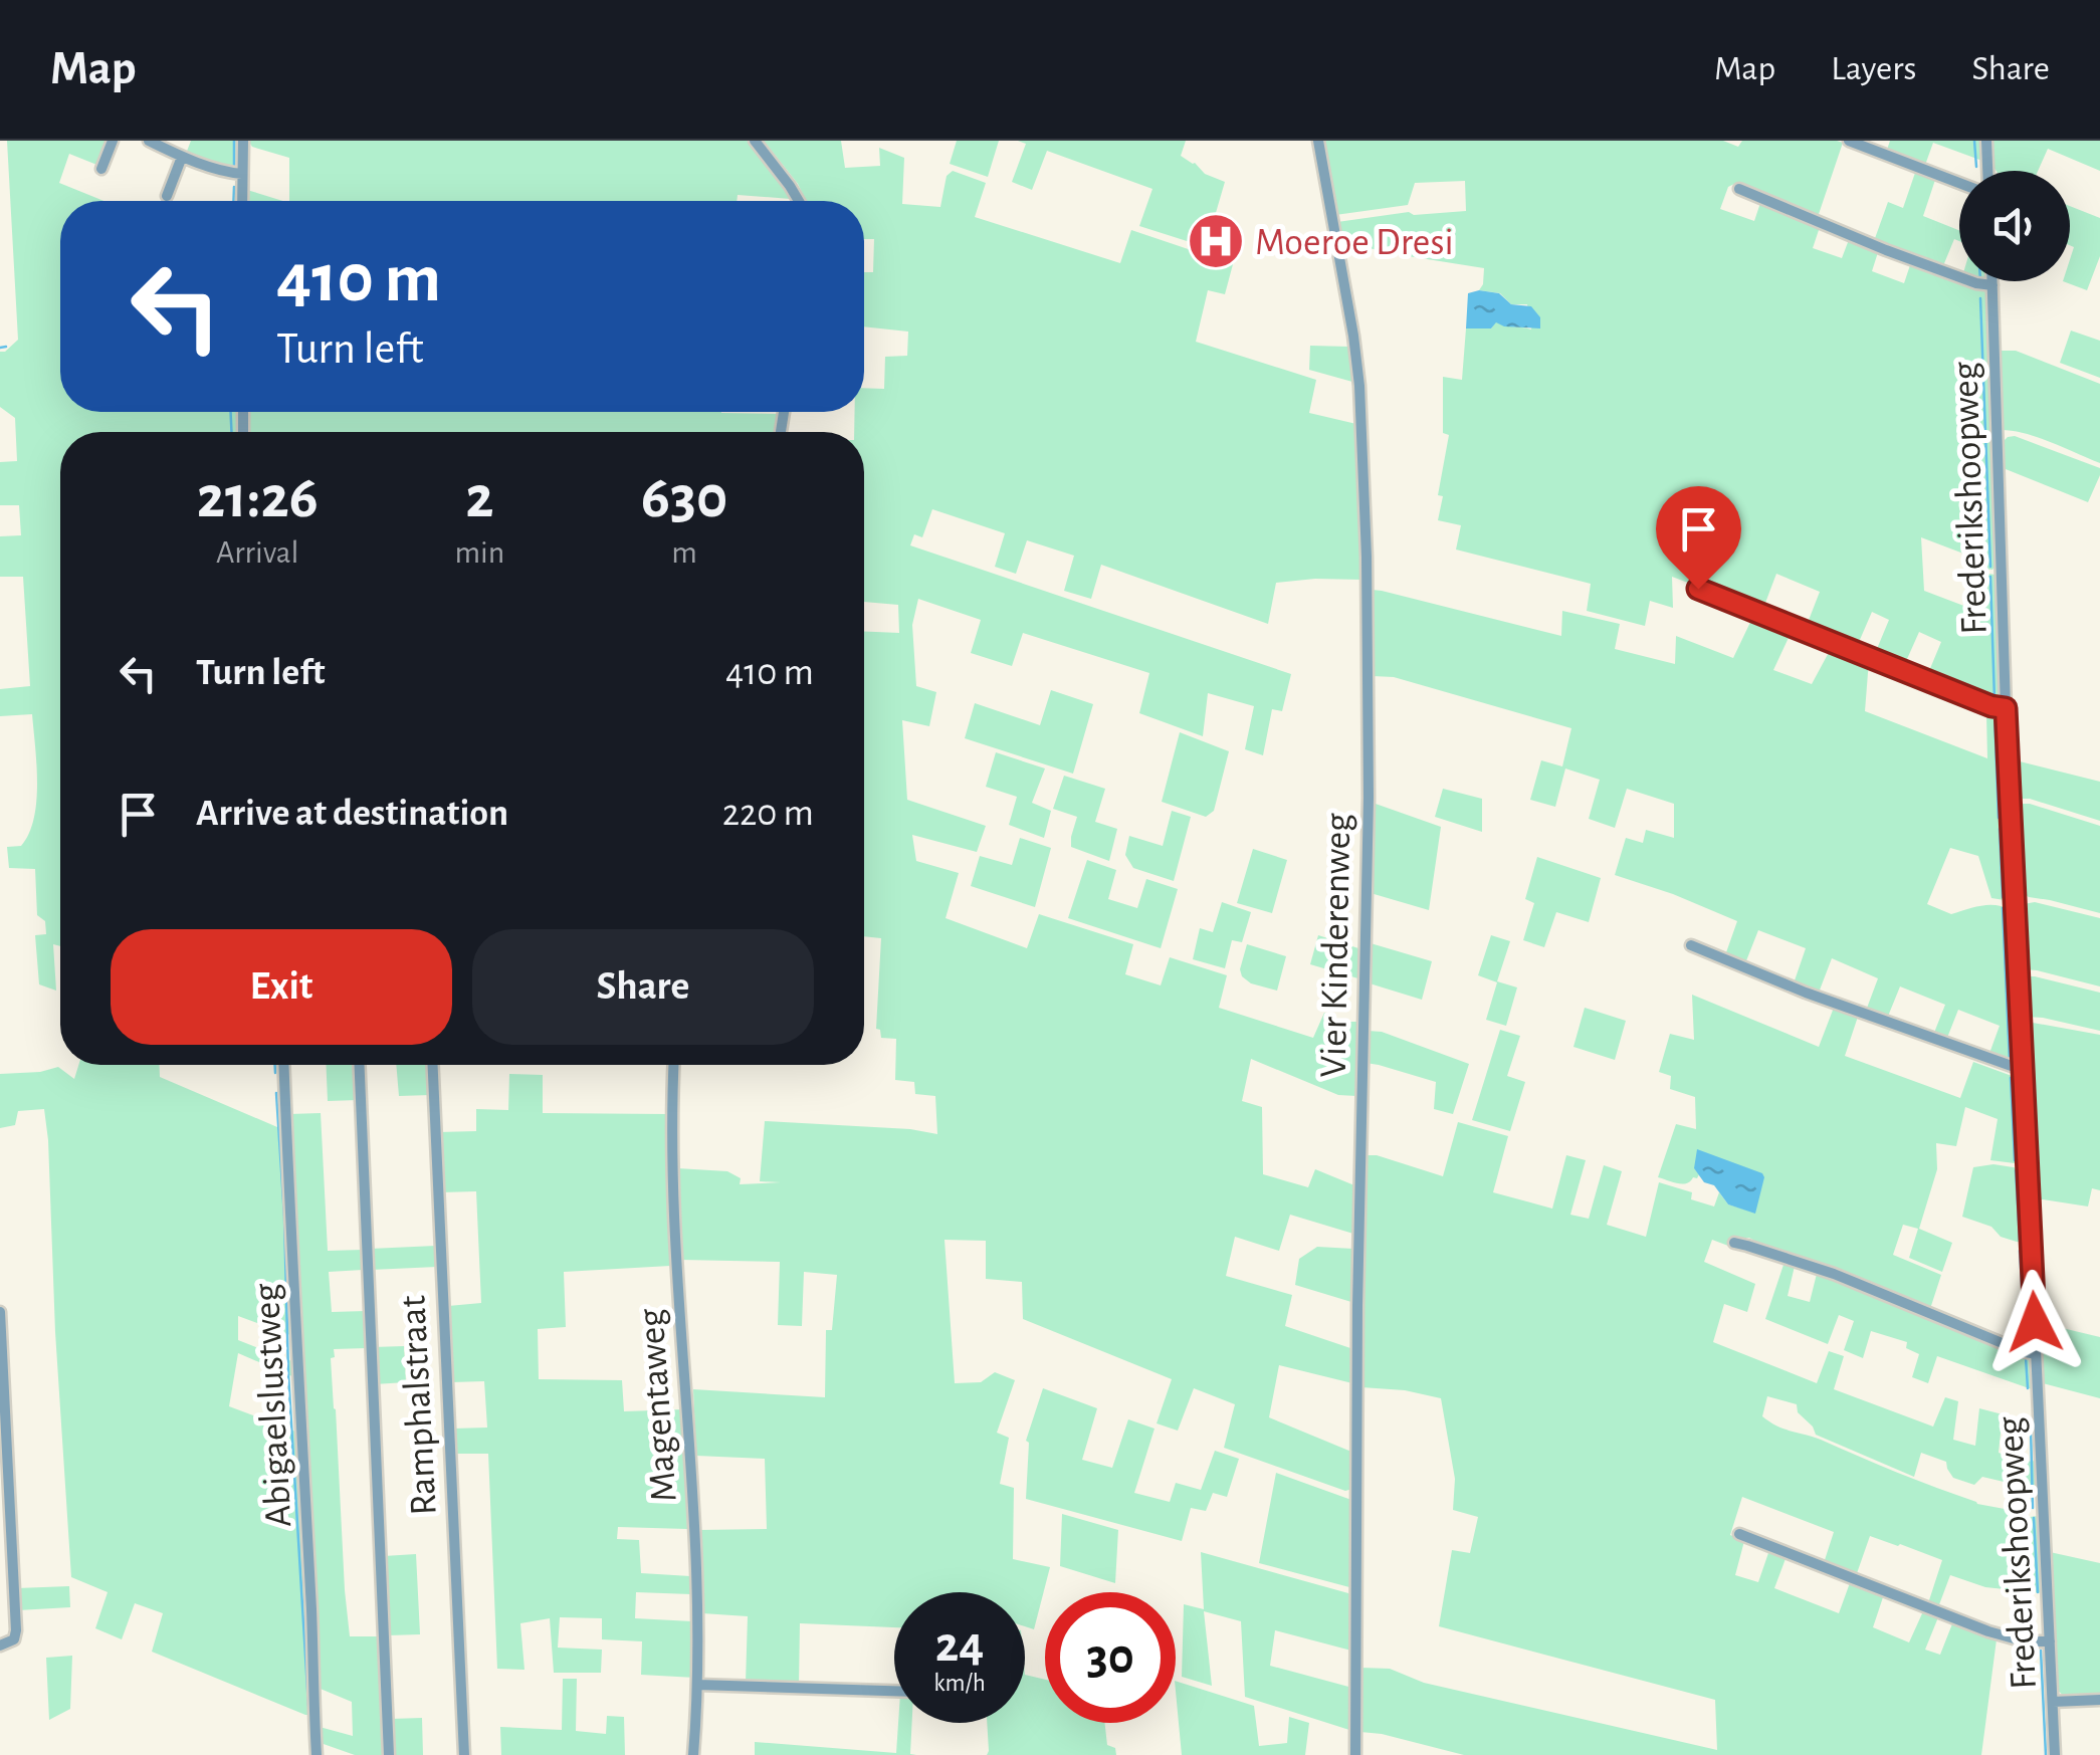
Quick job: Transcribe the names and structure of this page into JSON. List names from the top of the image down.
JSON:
{
  "streets": {
    "street": [
      "Frederikshoopweg",
      "Vier Kinderenweg",
      "Abigaelslustweg",
      "Ramphalstraat",
      "Magentaweg"
    ]
  },
  "places": {
    "hospital": ["Moeroe Dresi"]
  },
  "page": {
    "header": "Map",
    "nav": ["Map", "Layers", "Share"],
    "turn": ["410 m", "Turn left"],
    "eta": [
      "21:26",
      "Arrival",
      "2",
      "min",
      "630",
      "m"
    ],
    "list": [
      {
        "name": "Turn left",
        "value": "410 m"
      },
      {
        "name": "Arrive at destination",
        "value": "220 m"
      }
    ],
    "buttons": ["Exit", "Share"],
    "speed": "24 km/h",
    "limit": "30"
  }
}
